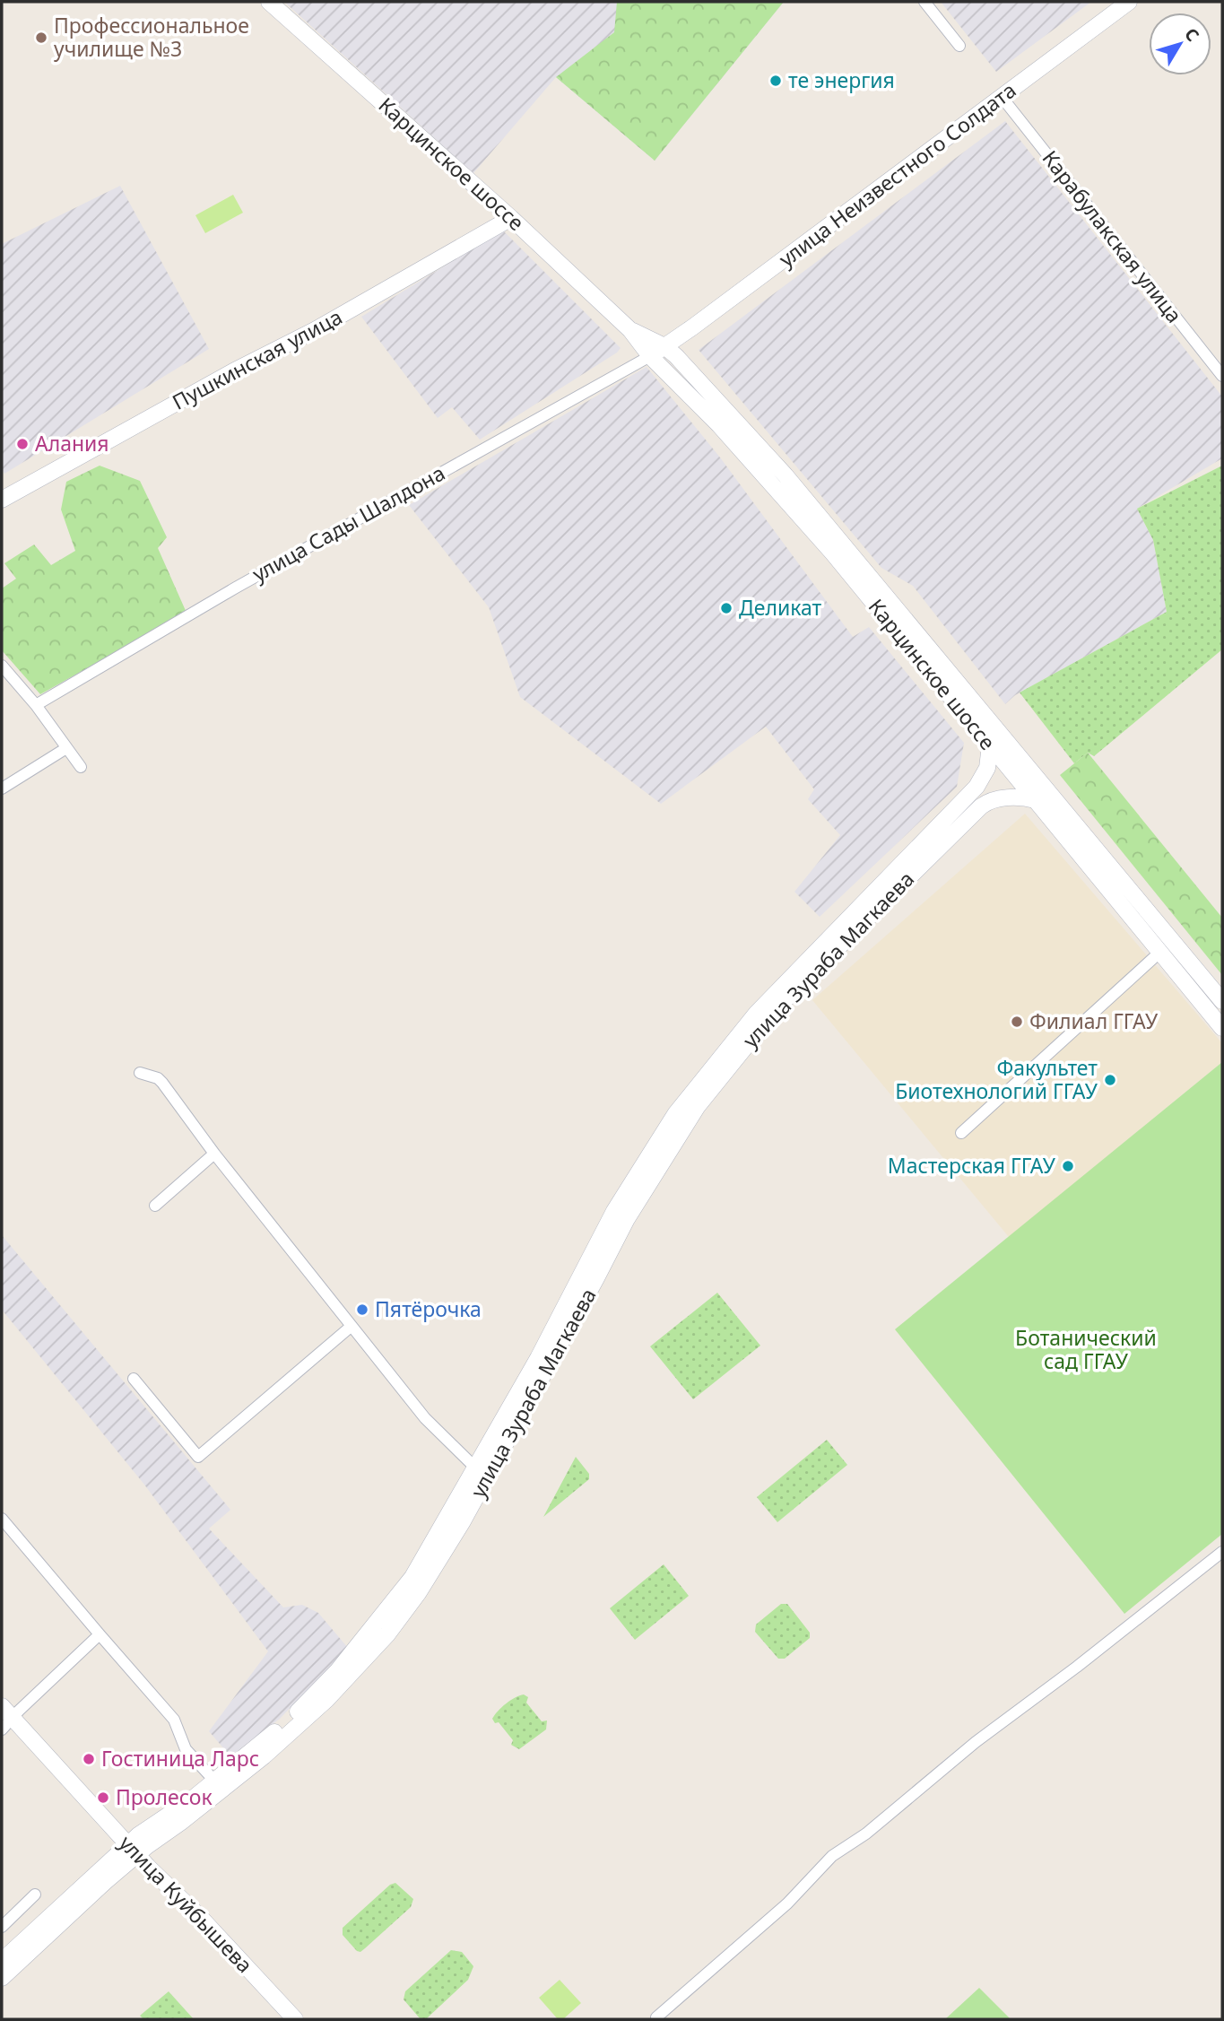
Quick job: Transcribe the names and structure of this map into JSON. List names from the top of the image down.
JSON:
{
  "streets": {
    "main road": [
      "Карцинское шоссе",
      "улица Неизвестного Солдата",
      "Пушкинская улица",
      "улица Сады Шалдона",
      "улица Зураба Магкаева",
      "улица Куйбышева"
    ],
    "street": ["Карабулакская улица"]
  },
  "crossings": [
    ["Карцинское шоссе", "улица Неизвестного Солдата"],
    ["Карцинское шоссе", "Пушкинская улица"],
    ["Карцинское шоссе", "улица Сады Шалдона"],
    ["Карцинское шоссе", "улица Зураба Магкаева"],
    ["улица Неизвестного Солдата", "Карабулакская улица"],
    ["улица Неизвестного Солдата", "улица Сады Шалдона"],
    ["улица Зураба Магкаева", "улица Куйбышева"]
  ],
  "parks": ["Ботанический сад ГГАУ"],
  "places": [
    "Профессиональное училище №3",
    "те энергия",
    "Алания",
    "Деликат",
    "Филиал ГГАУ",
    "Факультет Биотехнологий ГГАУ",
    "Мастерская ГГАУ",
    "Пятёрочка",
    "Гостиница Ларс",
    "Пролесок"
  ],
  "north": "top right"
}
